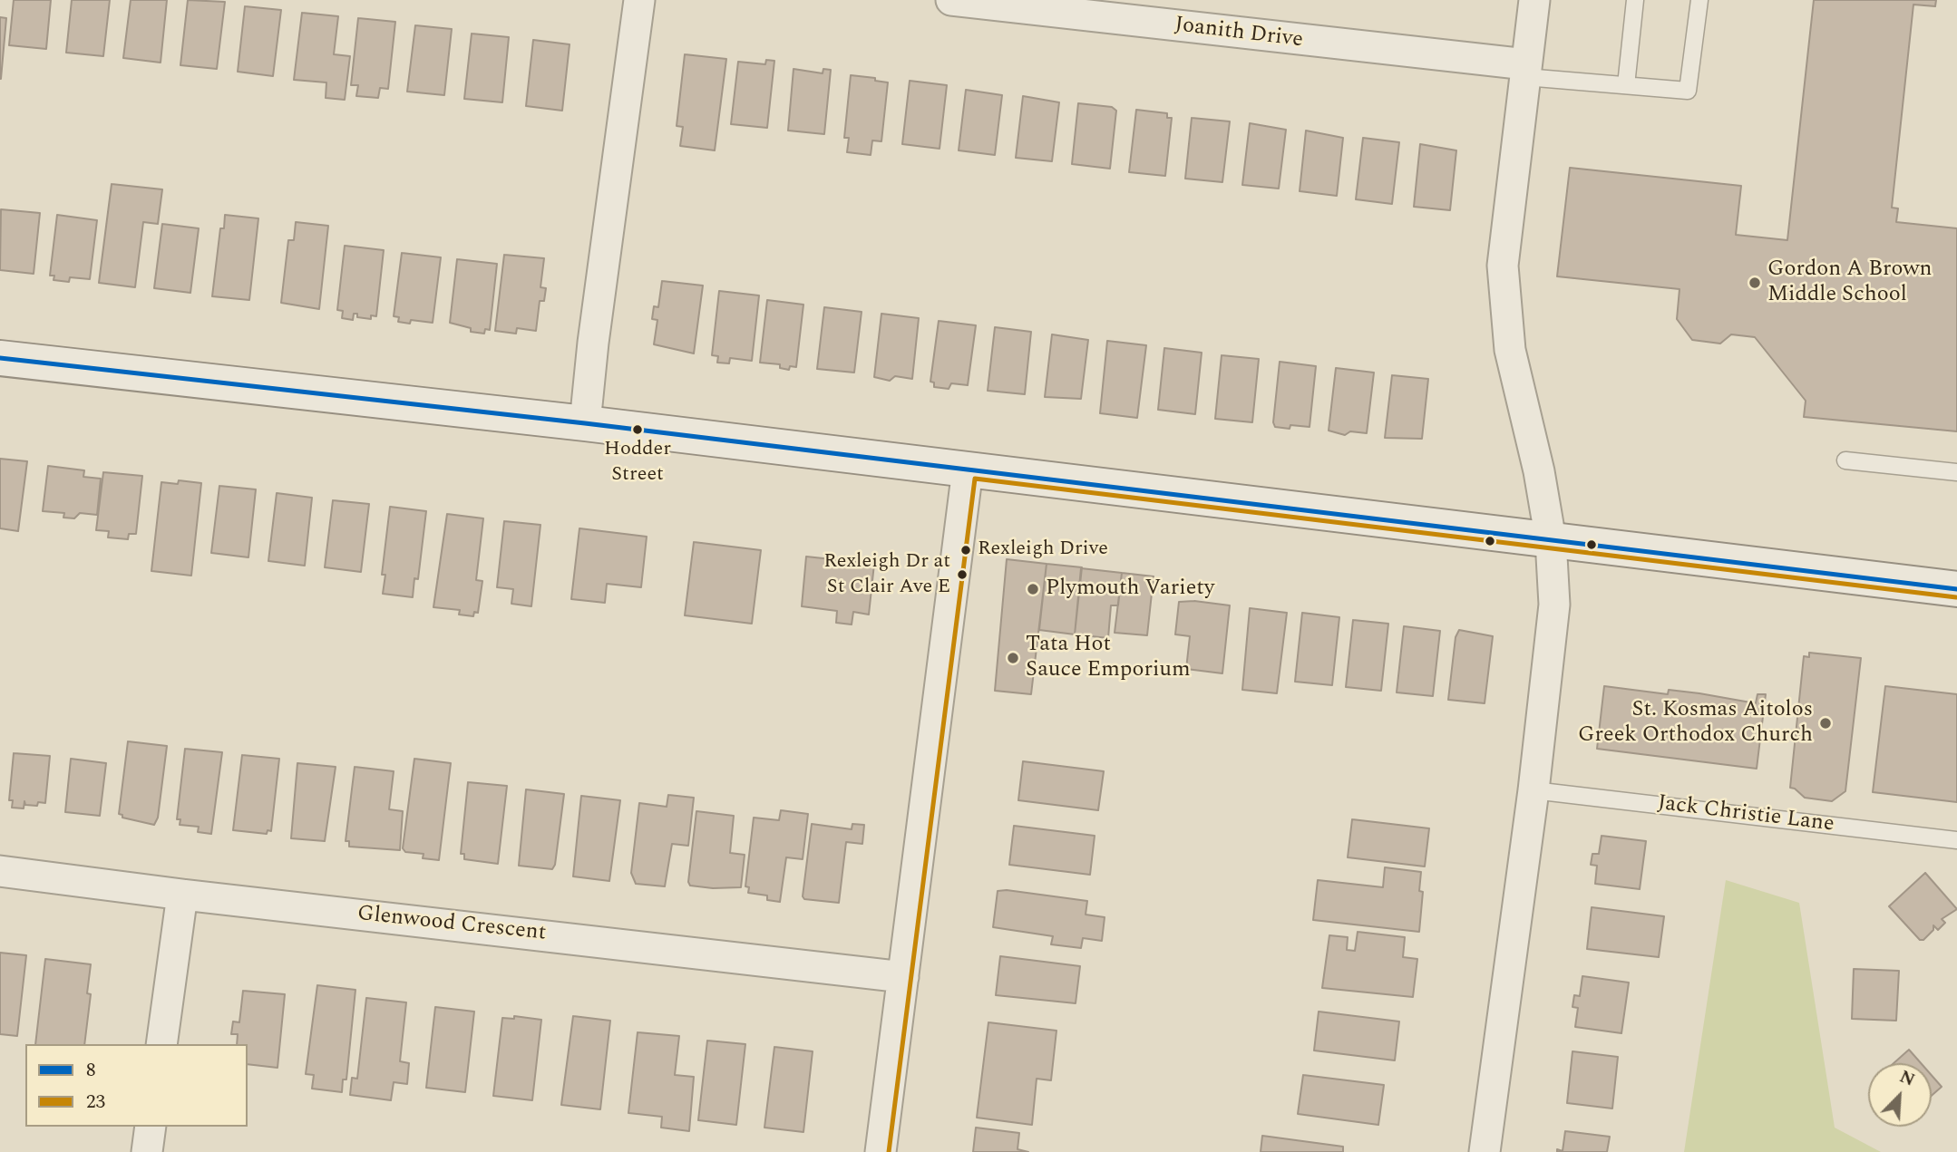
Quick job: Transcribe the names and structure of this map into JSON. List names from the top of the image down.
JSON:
{
  "streets": {
    "street": ["Joanith Drive", "Glenwood Crescent"],
    "lane": ["Jack Christie Lane"]
  },
  "places": [
    "Gordon A Brown Middle School",
    "Hodder Street",
    "Rexleigh Drive",
    "Rexleigh Dr at St Clair Ave E",
    "Plymouth Variety",
    "Tata Hot Sauce Emporium",
    "St. Kosmas Aitolos Greek Orthodox Church"
  ],
  "lines": ["transit line 8", "transit line 23"],
  "legend": ["8", "23"],
  "north": "top right"
}
